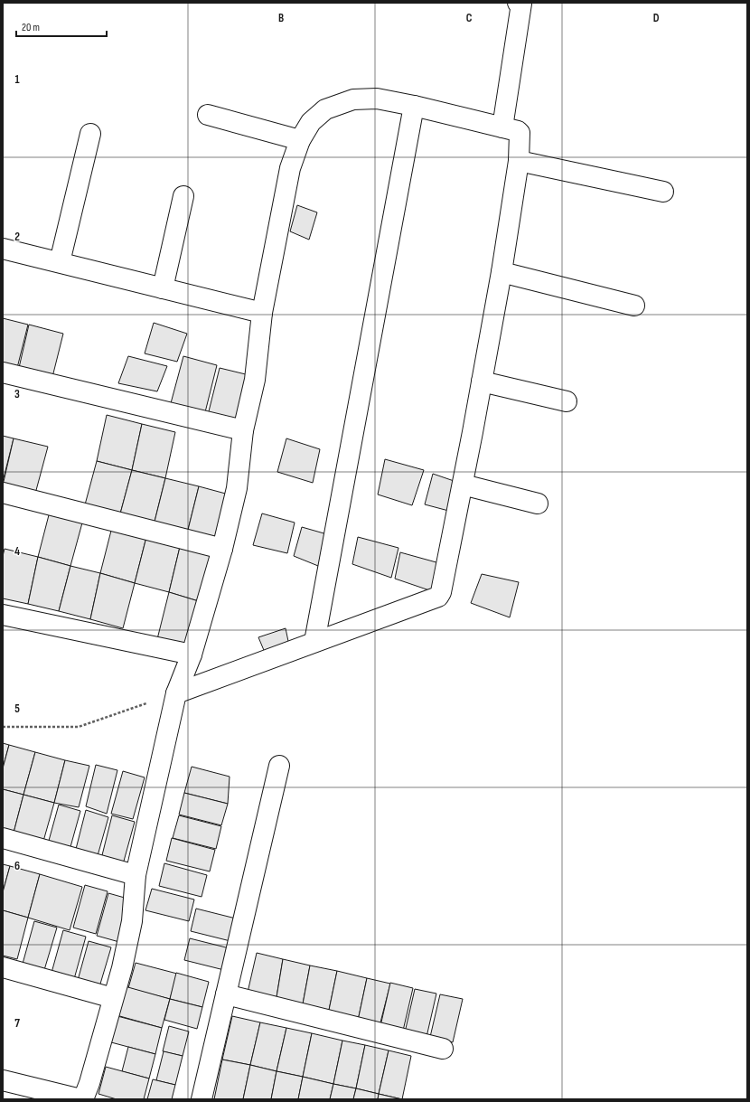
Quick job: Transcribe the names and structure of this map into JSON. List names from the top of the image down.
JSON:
{
  "scale_bar": "20 m",
  "grid": {
    "columns": ["B", "C", "D"],
    "rows": [
      "1",
      "2",
      "3",
      "4",
      "5",
      "6",
      "7"
    ]
  }
}
